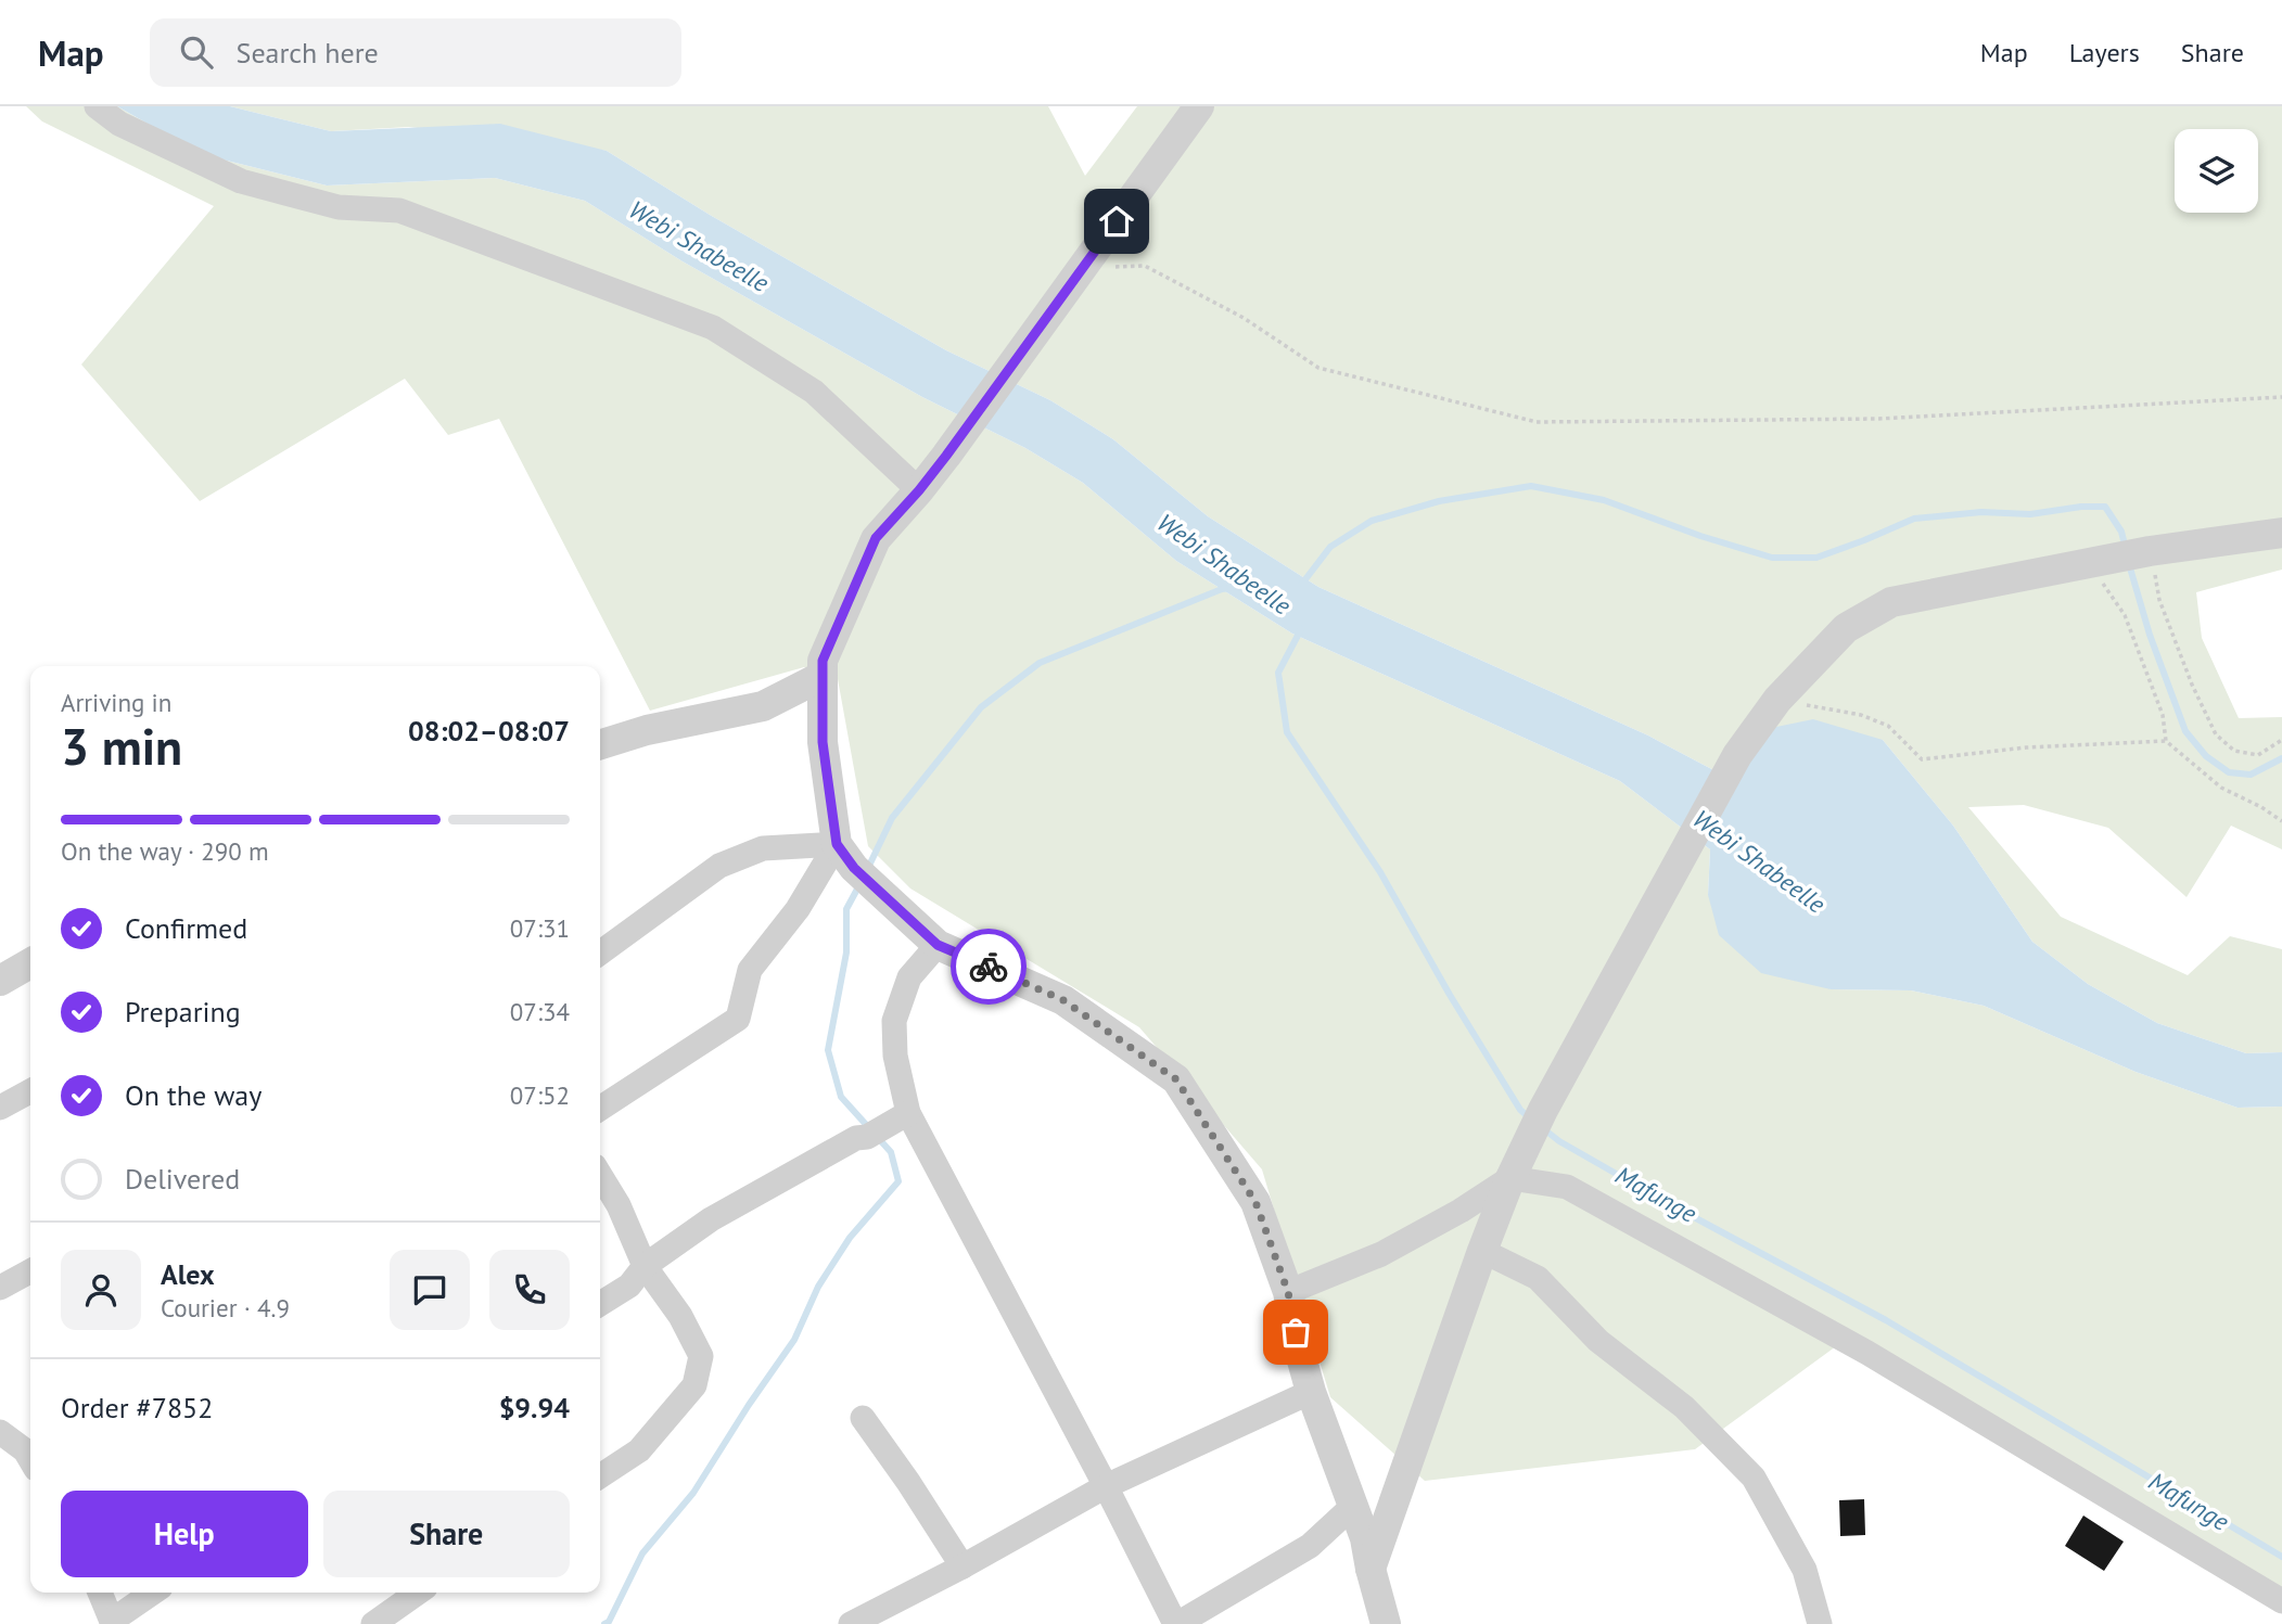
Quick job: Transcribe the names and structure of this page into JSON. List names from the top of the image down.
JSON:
{
  "water": ["Webi Shabeelle", "Mafunge"],
  "page": {
    "header": "Map",
    "search": "Search here",
    "nav": ["Map", "Layers", "Share"],
    "heading": ["3 min", "Arriving in", "08:02–08:07"],
    "panel": [
      "Alex",
      "Courier · 4.9",
      "Order #7852",
      "$9.94"
    ],
    "bar": "On the way · 290 m",
    "list": [
      ["Confirmed", "07:31"],
      ["Preparing", "07:34"],
      ["On the way", "07:52"],
      "Delivered"
    ],
    "buttons": ["Help", "Share"]
  }
}
